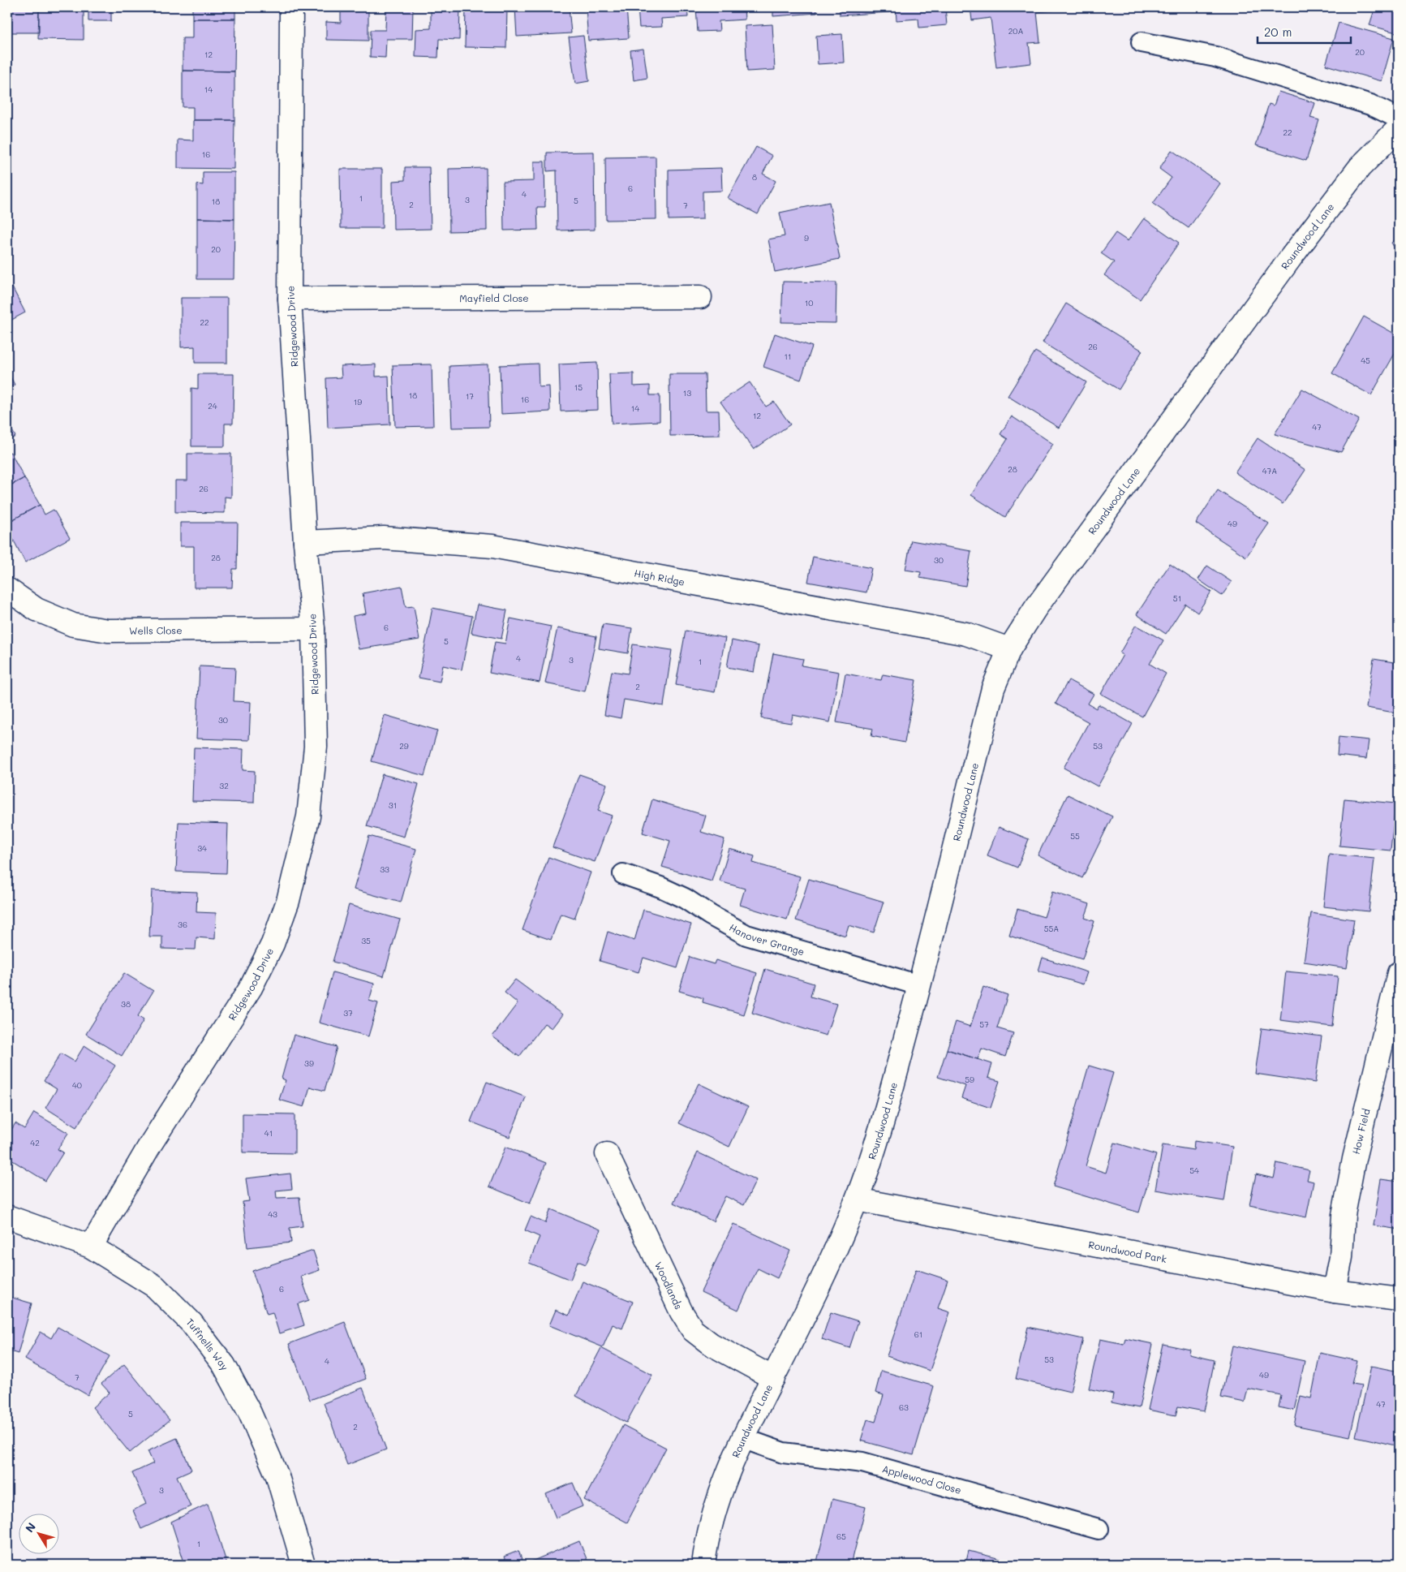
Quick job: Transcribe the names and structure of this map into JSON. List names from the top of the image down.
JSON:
{
  "streets": {
    "street": [
      "Roundwood Lane",
      "Mayfield Close",
      "Ridgewood Drive",
      "High Ridge",
      "Wells Close",
      "How Field",
      "Roundwood Park",
      "Woodlands",
      "Tuffnells Way"
    ],
    "lane": ["Hanover Grange", "Applewood Close"]
  },
  "crossings": [
    ["Roundwood Lane", "High Ridge"],
    ["Roundwood Lane", "Hanover Grange"],
    ["Roundwood Lane", "Roundwood Park"],
    ["Roundwood Lane", "Woodlands"],
    ["Roundwood Lane", "Applewood Close"],
    ["Mayfield Close", "Ridgewood Drive"],
    ["Ridgewood Drive", "High Ridge"],
    ["Ridgewood Drive", "Wells Close"],
    ["Ridgewood Drive", "Tuffnells Way"],
    ["How Field", "Roundwood Park"]
  ],
  "house_numbers": [
    "20A",
    "20",
    "12",
    "14",
    "22",
    "16",
    "8",
    "6",
    "4",
    "1",
    "3",
    "5",
    "18",
    "2",
    "7",
    "9",
    "20",
    "10",
    "22",
    "26",
    "11",
    "45",
    "15",
    "13",
    "18",
    "17",
    "16",
    "19",
    "24",
    "14",
    "12",
    "47",
    "28",
    "47A",
    "26",
    "49",
    "28",
    "30",
    "51",
    "6",
    "5",
    "4",
    "3",
    "1",
    "2",
    "30",
    "29",
    "53",
    "32",
    "31",
    "55",
    "34",
    "33",
    "36",
    "55A",
    "35",
    "38",
    "37",
    "57",
    "39",
    "59",
    "40",
    "41",
    "42",
    "54",
    "43",
    "6",
    "61",
    "53",
    "4",
    "49",
    "7",
    "47",
    "63",
    "5",
    "2",
    "3",
    "65",
    "1"
  ],
  "scale_bar": "20 m",
  "north": "top left"
}
